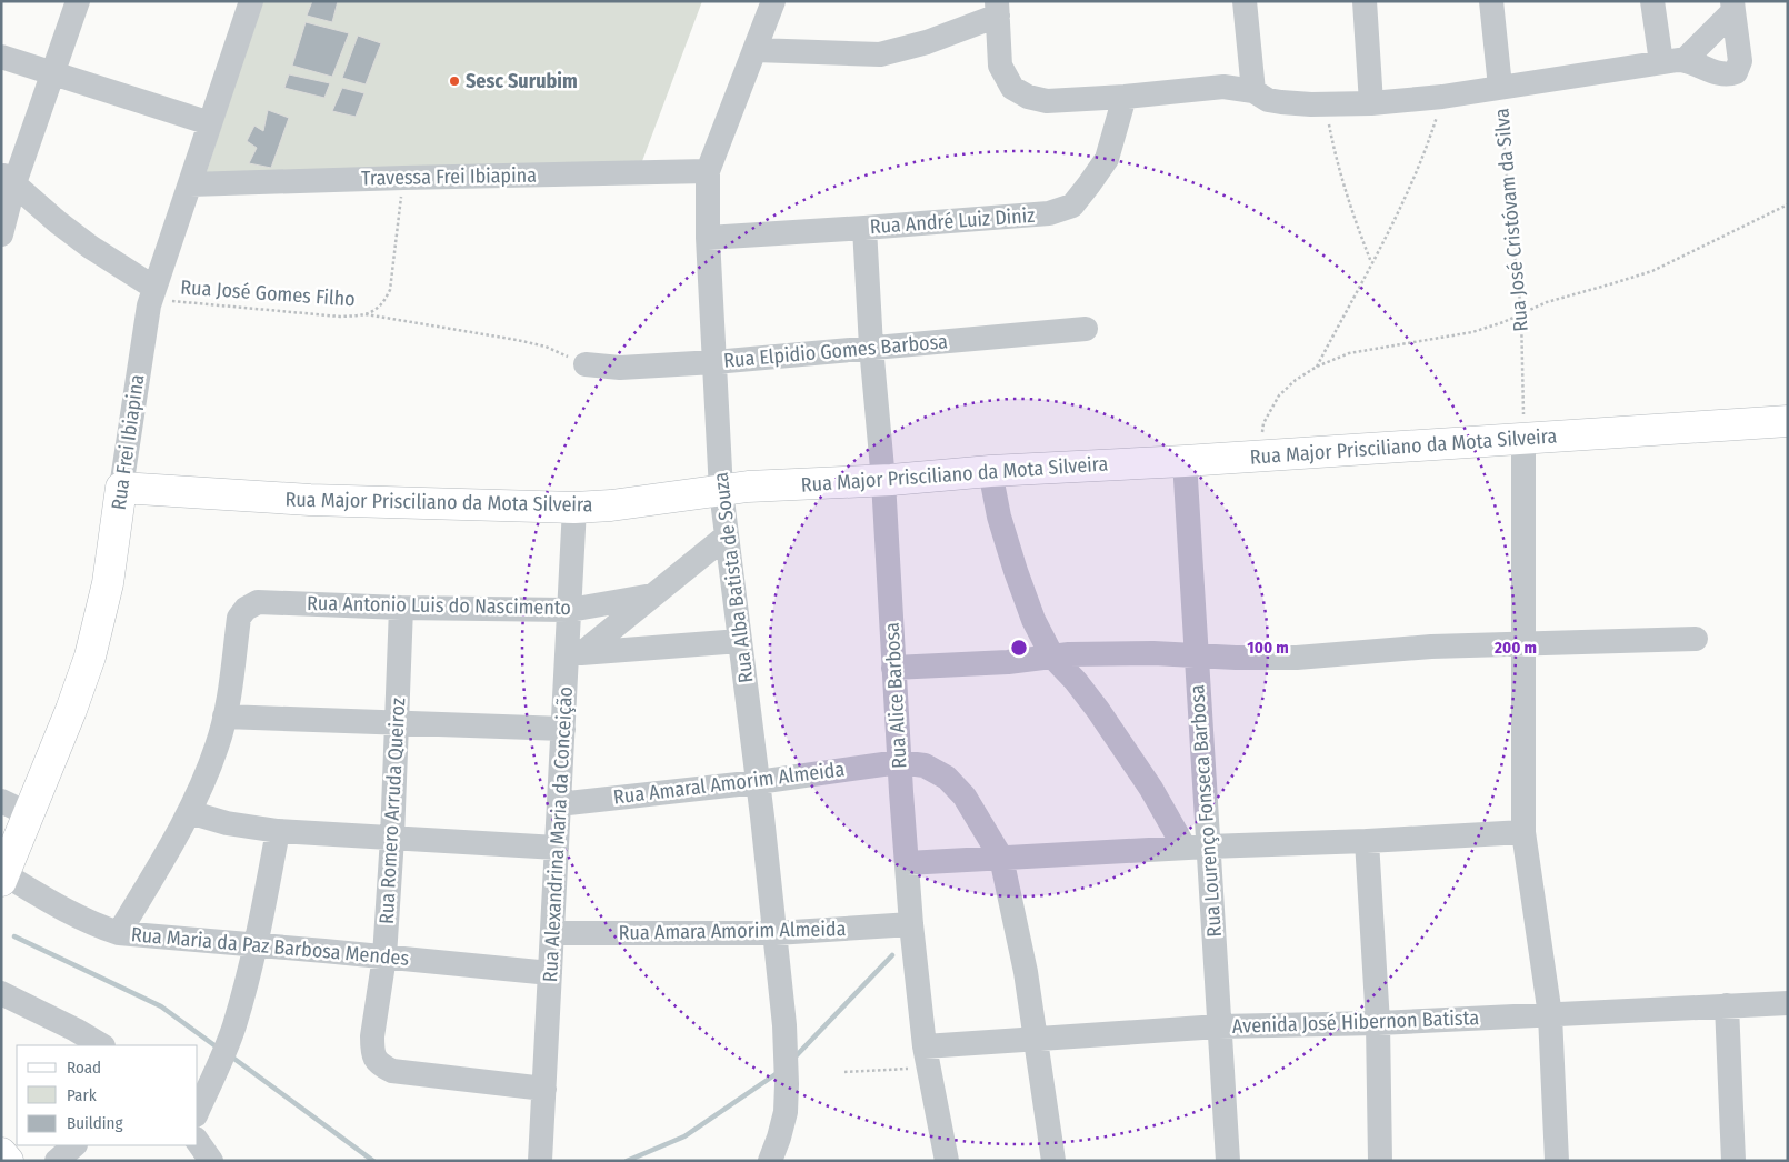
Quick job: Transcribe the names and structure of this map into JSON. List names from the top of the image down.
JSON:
{
  "streets": {
    "main road": ["Rua Frei Ibiapina", "Rua Major Prisciliano da Mota Silveira"],
    "street": [
      "Travessa Frei Ibiapina",
      "Rua José Cristóvam da Silva",
      "Rua André Luiz Diniz",
      "Rua Elpidio Gomes Barbosa",
      "Rua Alba Batista de Souza",
      "Rua Antonio Luis do Nascimento",
      "Rua Alice Barbosa",
      "Rua Amaral Amorim Almeida",
      "Rua Romero Arruda Queiroz",
      "Rua Lourenço Fonseca Barbosa",
      "Rua Alexandrina Maria da Conceição",
      "Rua Amara Amorim Almeida",
      "Rua Maria da Paz Barbosa Mendes",
      "Avenida José Hibernon Batista"
    ],
    "path": ["Rua José Gomes Filho"]
  },
  "crossings": [
    ["Travessa Frei Ibiapina", "Rua José Gomes Filho"],
    ["Travessa Frei Ibiapina", "Rua Frei Ibiapina"],
    ["Travessa Frei Ibiapina", "Rua Alba Batista de Souza"],
    ["Rua José Cristóvam da Silva", "Rua Major Prisciliano da Mota Silveira"],
    ["Rua André Luiz Diniz", "Rua Alba Batista de Souza"],
    ["Rua André Luiz Diniz", "Rua Alice Barbosa"],
    ["Rua José Gomes Filho", "Rua Frei Ibiapina"],
    ["Rua Elpidio Gomes Barbosa", "Rua Alba Batista de Souza"],
    ["Rua Elpidio Gomes Barbosa", "Rua Alice Barbosa"],
    ["Rua Frei Ibiapina", "Rua Major Prisciliano da Mota Silveira"],
    ["Rua Frei Ibiapina", "Rua Maria da Paz Barbosa Mendes"],
    ["Rua Major Prisciliano da Mota Silveira", "Rua Alba Batista de Souza"],
    ["Rua Major Prisciliano da Mota Silveira", "Rua Alice Barbosa"],
    ["Rua Major Prisciliano da Mota Silveira", "Rua Lourenço Fonseca Barbosa"],
    ["Rua Major Prisciliano da Mota Silveira", "Rua Alexandrina Maria da Conceição"],
    ["Rua Alba Batista de Souza", "Rua Amaral Amorim Almeida"],
    ["Rua Alba Batista de Souza", "Rua Amara Amorim Almeida"],
    ["Rua Antonio Luis do Nascimento", "Rua Romero Arruda Queiroz"],
    ["Rua Antonio Luis do Nascimento", "Rua Alexandrina Maria da Conceição"],
    ["Rua Alice Barbosa", "Rua Amaral Amorim Almeida"],
    ["Rua Alice Barbosa", "Rua Amara Amorim Almeida"],
    ["Rua Alice Barbosa", "Avenida José Hibernon Batista"],
    ["Rua Amaral Amorim Almeida", "Rua Alexandrina Maria da Conceição"],
    ["Rua Amaral Amorim Almeida", "Avenida José Hibernon Batista"],
    ["Rua Romero Arruda Queiroz", "Rua Alexandrina Maria da Conceição"],
    ["Rua Romero Arruda Queiroz", "Rua Maria da Paz Barbosa Mendes"],
    ["Rua Lourenço Fonseca Barbosa", "Avenida José Hibernon Batista"],
    ["Rua Alexandrina Maria da Conceição", "Rua Amara Amorim Almeida"],
    ["Rua Alexandrina Maria da Conceição", "Rua Maria da Paz Barbosa Mendes"]
  ],
  "places": ["Sesc Surubim"],
  "legend": ["Road", "Park", "Building"],
  "rings": ["100 m", "200 m"]
}
